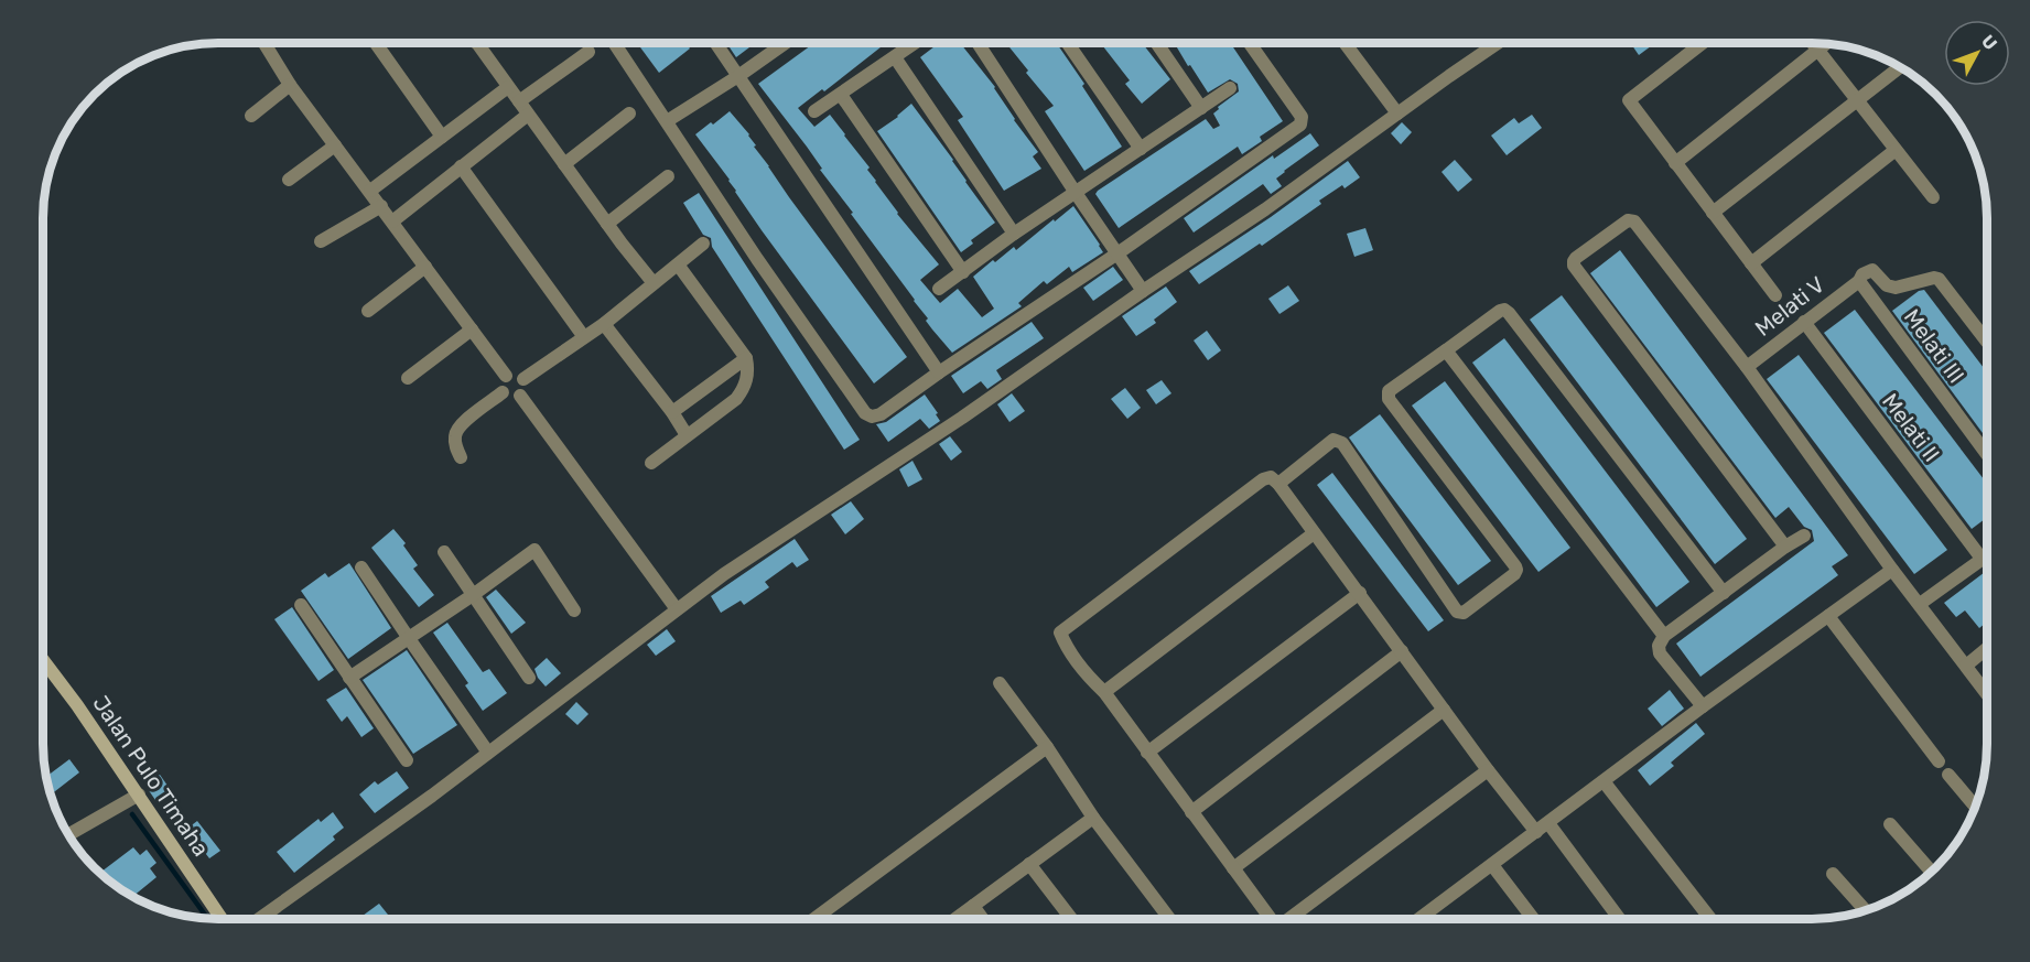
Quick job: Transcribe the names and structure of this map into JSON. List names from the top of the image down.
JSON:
{
  "streets": {
    "street": [
      "Melati V",
      "Melati III",
      "Melati II",
      "Jalan Pulo Timaha"
    ]
  },
  "crossings": [
    ["Melati V", "Melati III"],
    ["Melati V", "Melati II"]
  ],
  "north": "top right"
}
